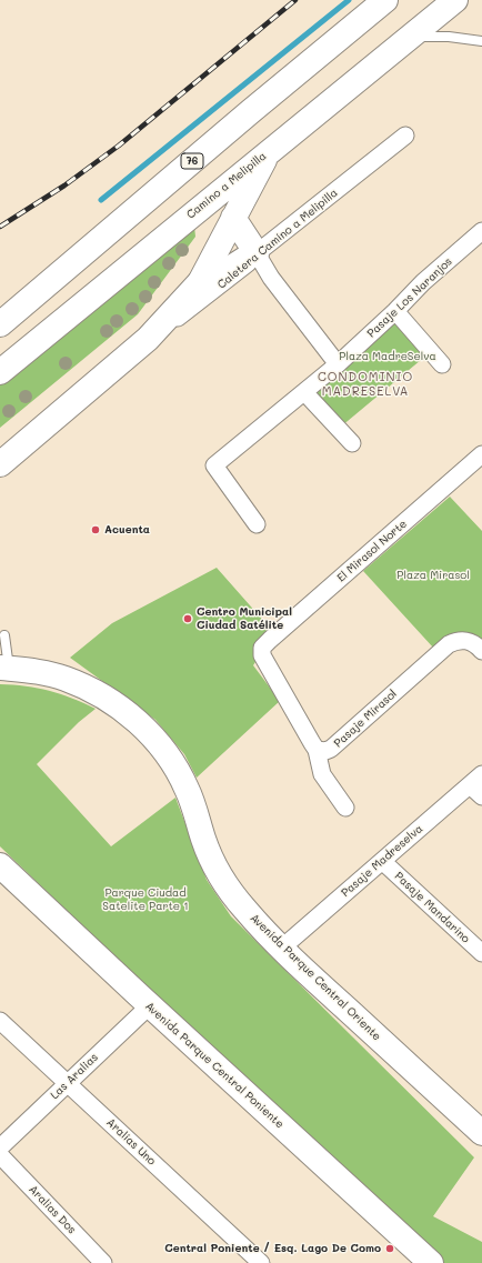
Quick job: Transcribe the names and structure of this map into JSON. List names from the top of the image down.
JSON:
{
  "streets": {
    "street": [
      "76",
      "Camino a Melipilla",
      "Caletera Camino a Melipilla",
      "Pasaje Los Naranjos",
      "El Mirasol Norte",
      "Pasaje Mirasol",
      "Pasaje Madreselva",
      "Pasaje Mandarino",
      "Avenida Parque Central Oriente",
      "Avenida Parque Central Poniente",
      "Las Aralias",
      "Aralias Uno",
      "Aralias Dos"
    ]
  },
  "crossings": [
    ["Camino a Melipilla", "Caletera Camino a Melipilla"],
    ["El Mirasol Norte", "Pasaje Mirasol"],
    ["Pasaje Madreselva", "Pasaje Mandarino"],
    ["Pasaje Madreselva", "Avenida Parque Central Oriente"],
    ["Avenida Parque Central Poniente", "Las Aralias"],
    ["Las Aralias", "Aralias Uno"]
  ],
  "districts": ["CONDOMINIO MADRESELVA"],
  "parks": ["Plaza MadreSelva", "Plaza Mirasol", "Parque Ciudad Satelite Parte 1"],
  "places": ["Acuenta", "Centro Municipal Ciudad Satélite", "Central Poniente / Esq. Lago De Como"]
}
